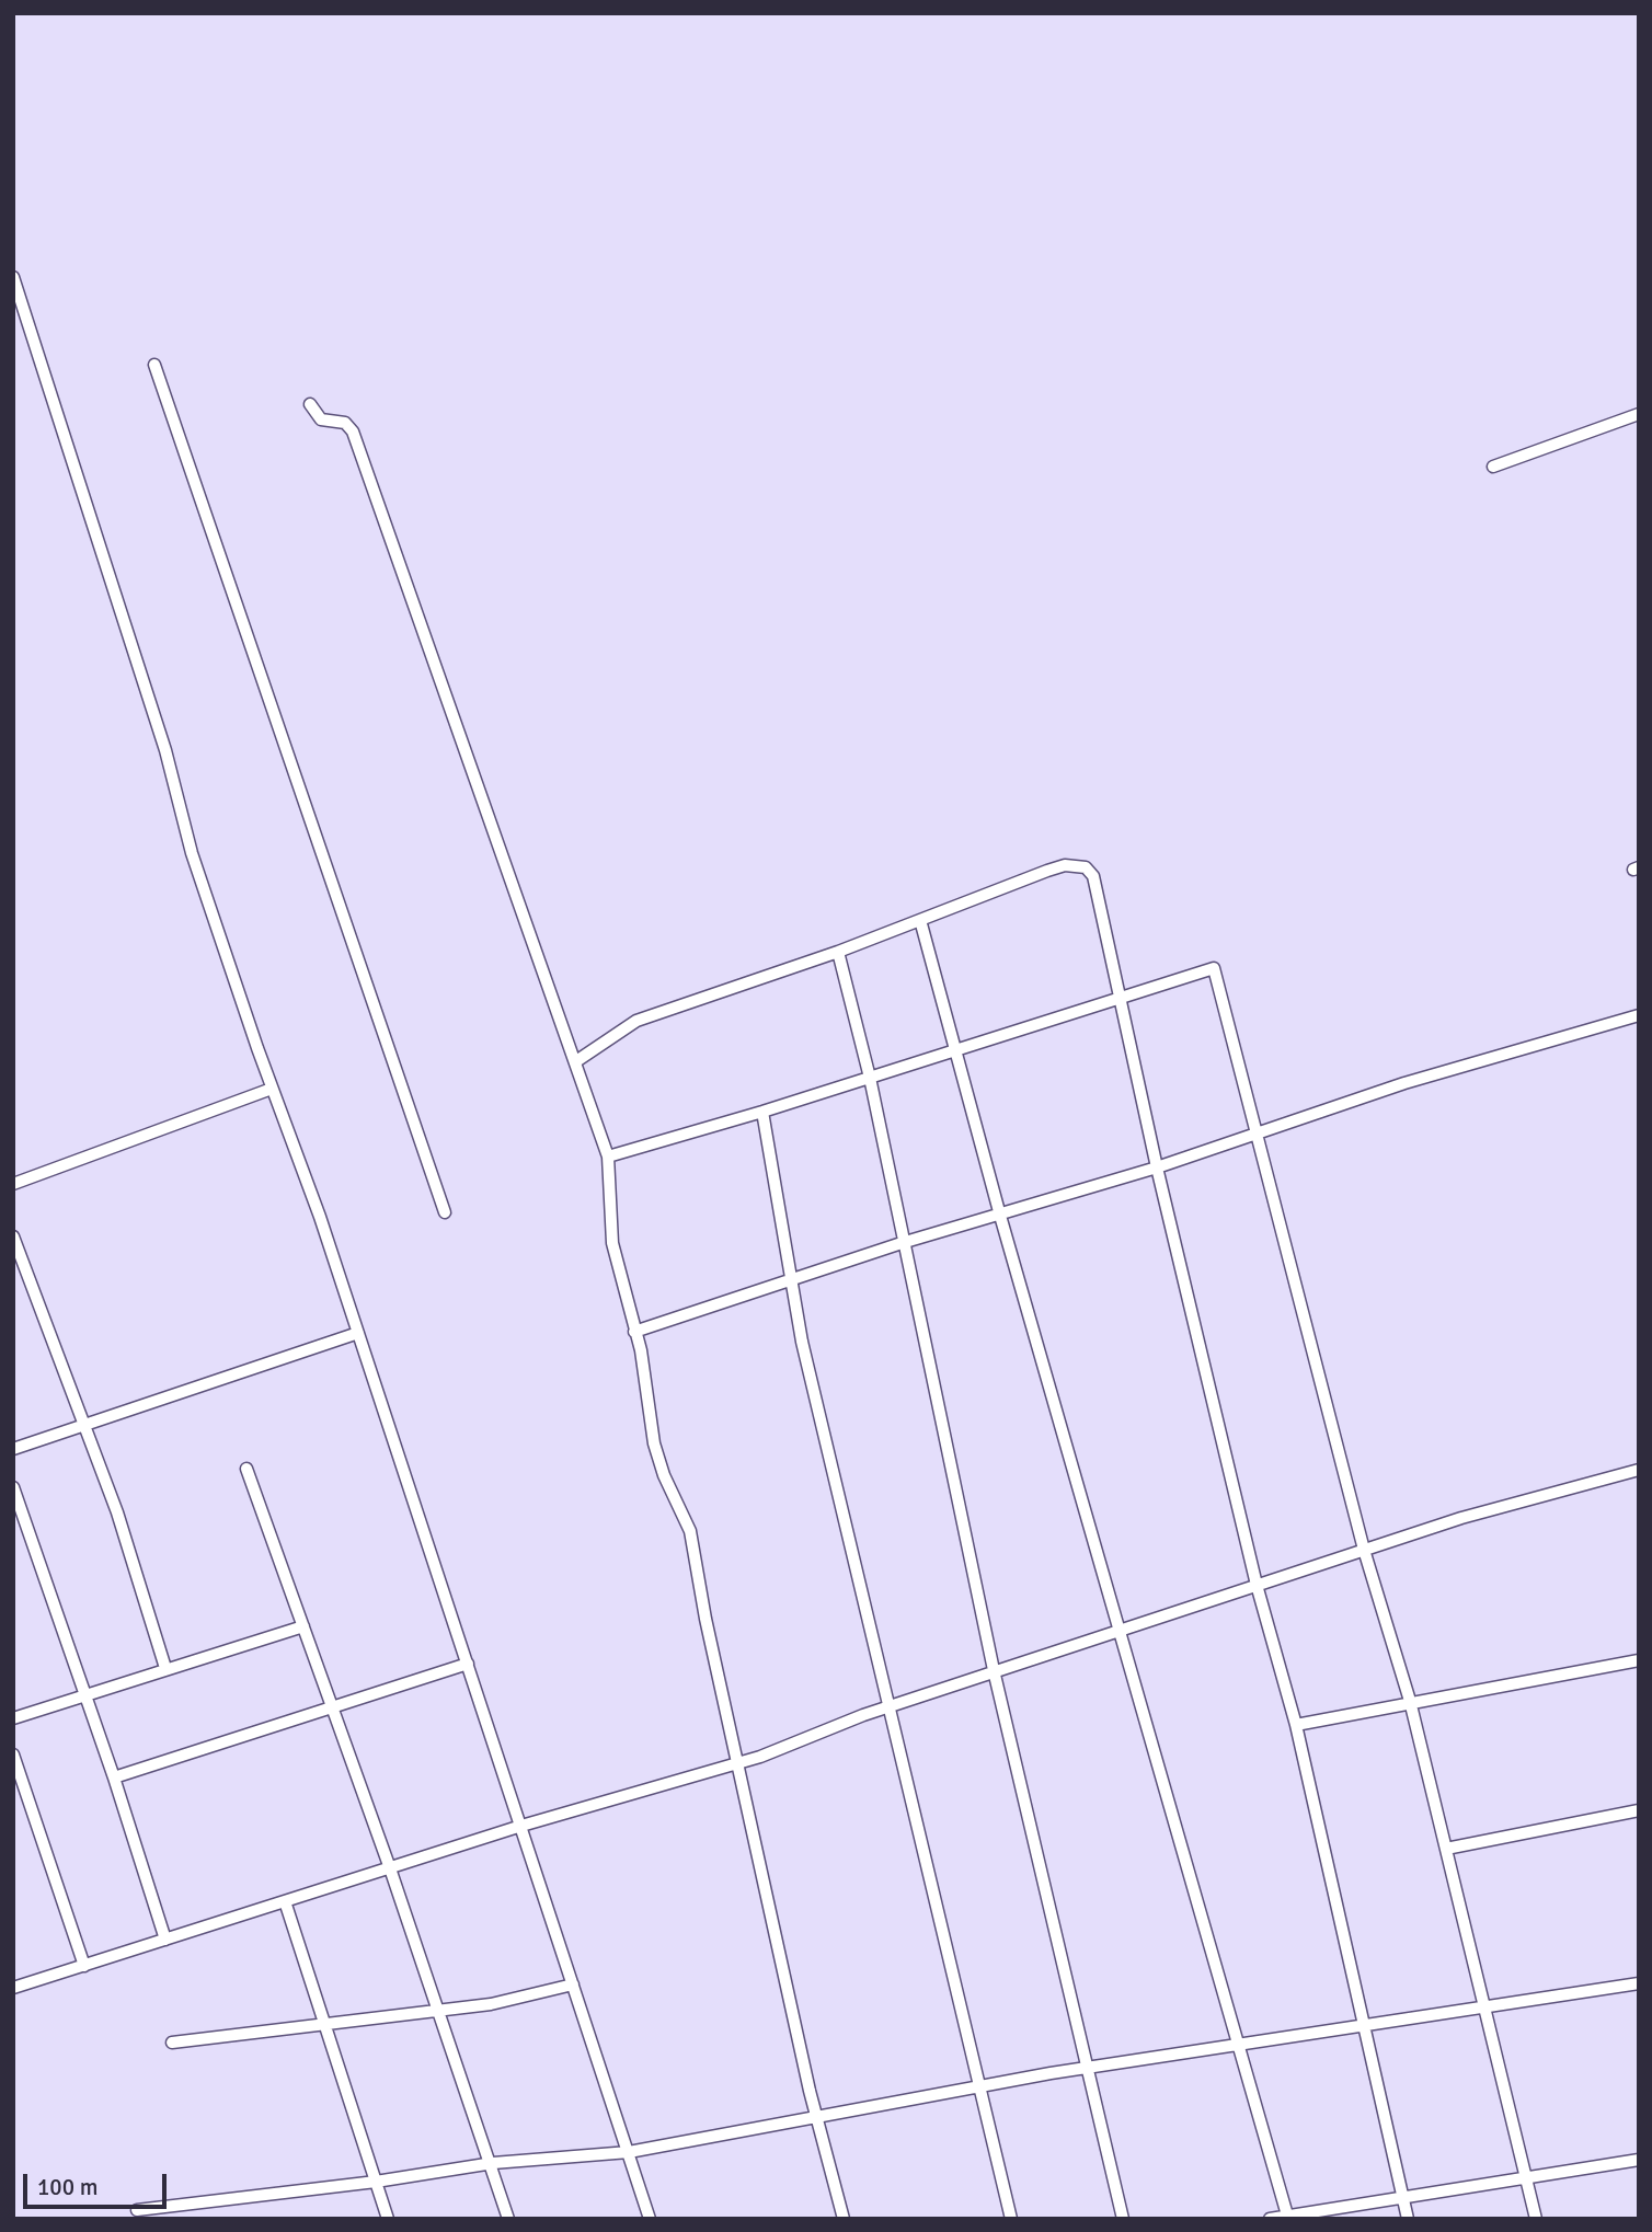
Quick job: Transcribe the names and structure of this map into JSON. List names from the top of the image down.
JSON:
{
  "scale_bar": "100 m"
}
